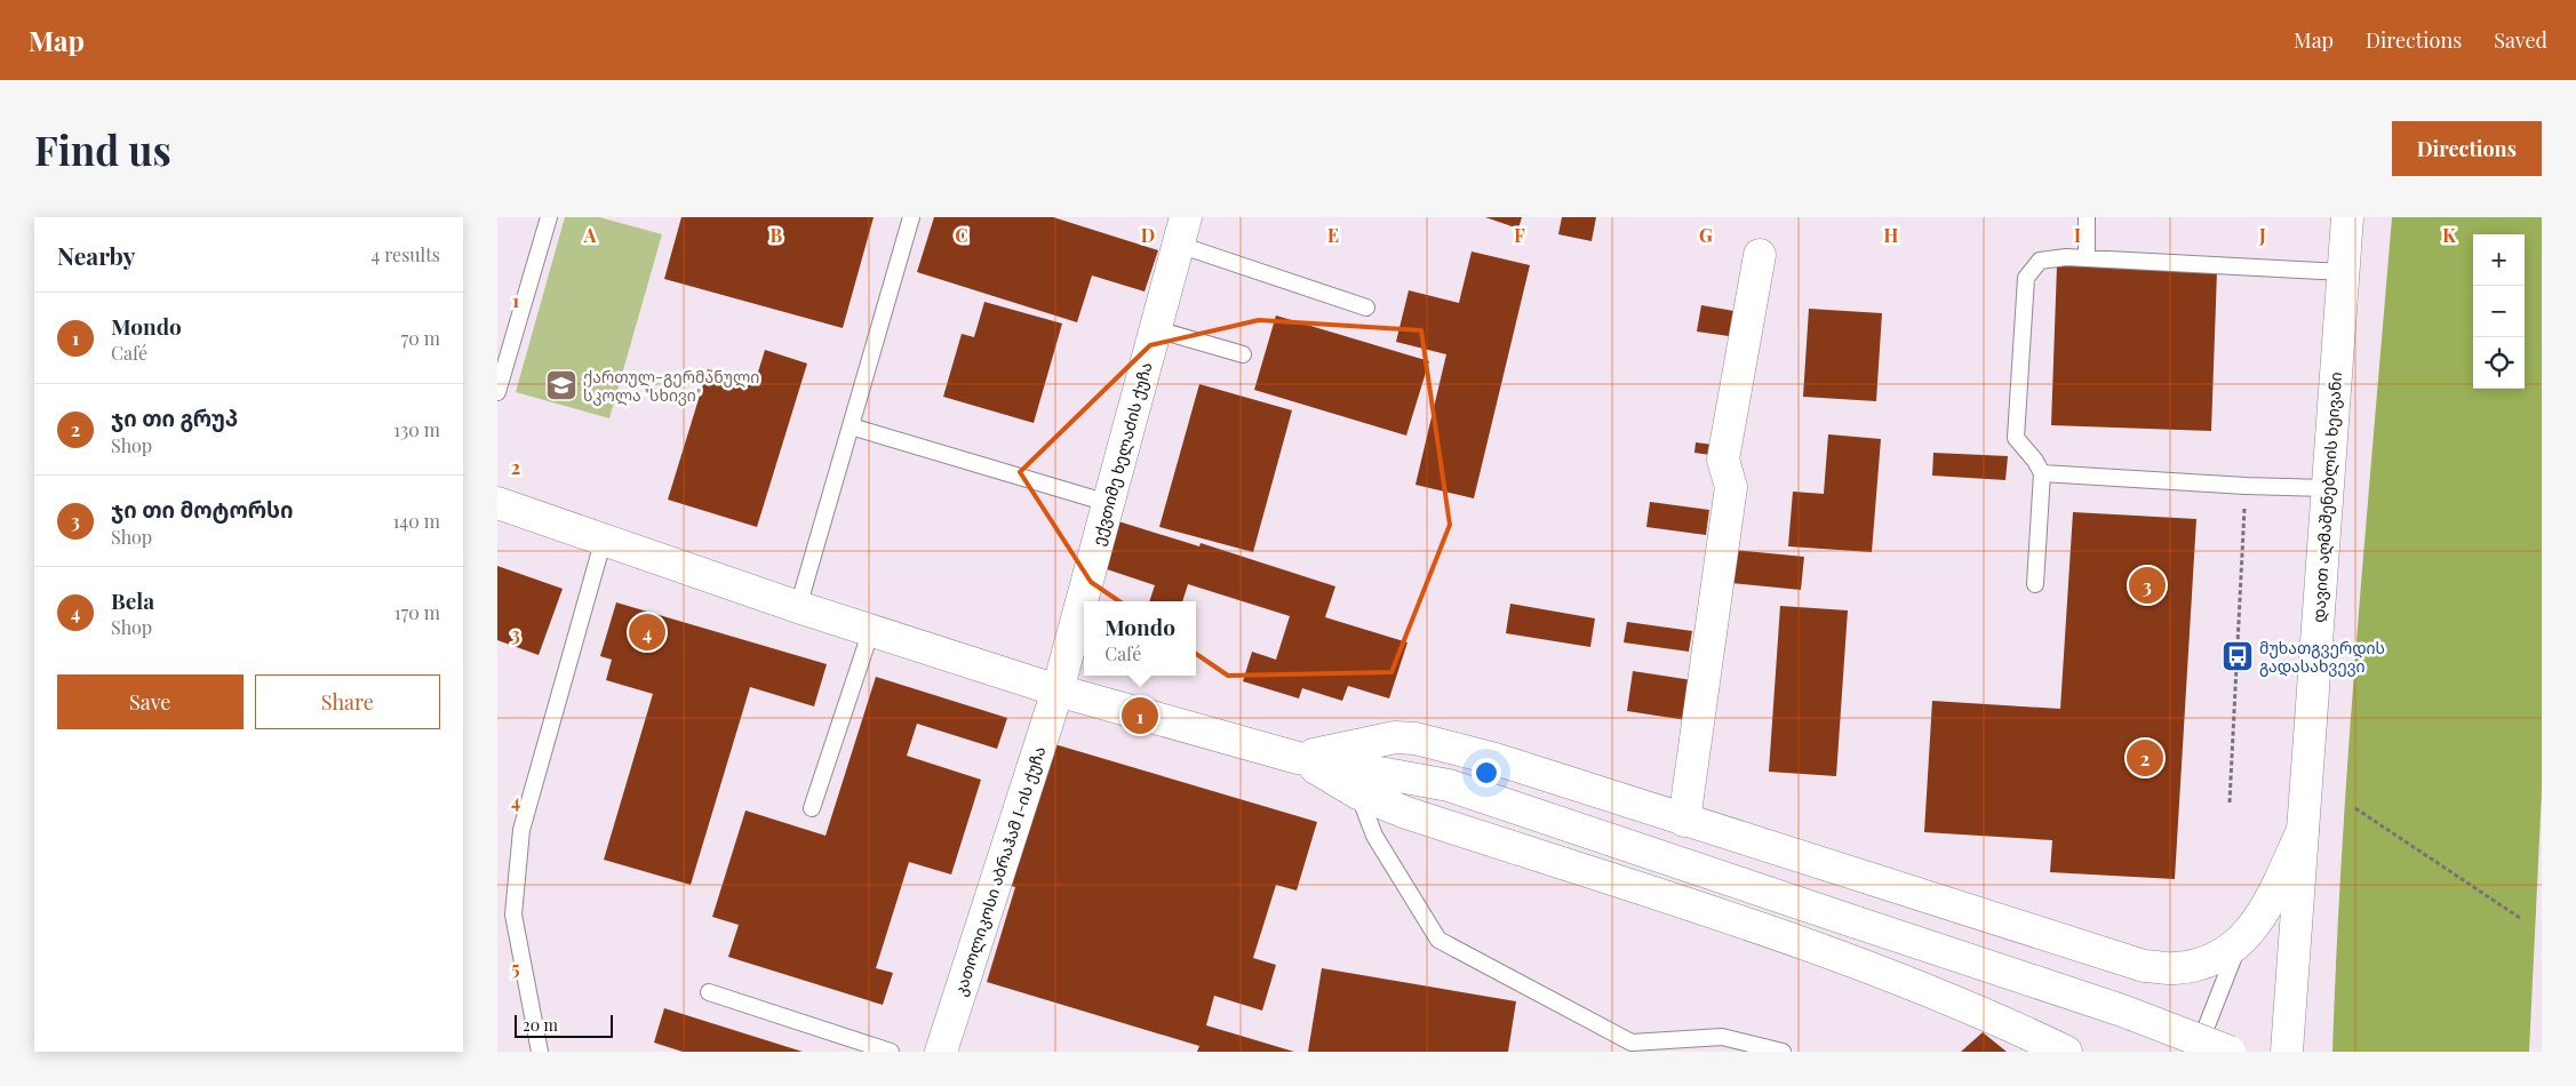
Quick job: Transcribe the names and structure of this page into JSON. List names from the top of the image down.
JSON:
{
  "streets": {
    "main road": ["ექვთიმე ხელაძის ქუჩა", "დავით აღმაშენებლის ხეივანი", "კათოლიკოსი აბრაჰამ I-ის ქუჩა"]
  },
  "crossings": [
    ["ექვთიმე ხელაძის ქუჩა", "კათოლიკოსი აბრაჰამ I-ის ქუჩა"]
  ],
  "places": {
    "school or university": ["ქართულ-გერმანული სკოლა \"სხივი\""],
    "bus stop": ["მუხათგვერდის გადასახვევი"]
  },
  "scale_bar": "20 m",
  "page": {
    "header": "Map",
    "nav": ["Map", "Directions", "Saved"],
    "buttons": [
      "Directions",
      ["Save", "Share"]
    ],
    "title": "Find us",
    "heading": ["Nearby", "4 results"],
    "map_buttons": ["+", "−"],
    "list": [
      {
        "mark": "1",
        "name": "Mondo",
        "note": "Café",
        "value": "70 m"
      },
      {
        "mark": "2",
        "name": "ჯი თი გრუპ",
        "note": "Shop",
        "value": "130 m"
      },
      {
        "mark": "3",
        "name": "ჯი თი მოტორსი",
        "note": "Shop",
        "value": "140 m"
      },
      {
        "mark": "4",
        "name": "Bela",
        "note": "Shop",
        "value": "170 m"
      }
    ],
    "pins": [
      "3",
      "4",
      "1",
      "2"
    ],
    "popup": ["Mondo", "Café"],
    "scale": "20 m"
  },
  "grid": {
    "columns": [
      "A",
      "B",
      "C",
      "D",
      "E",
      "F",
      "G",
      "H",
      "I",
      "J",
      "K"
    ],
    "rows": [
      "1",
      "2",
      "3",
      "4",
      "5"
    ]
  }
}
